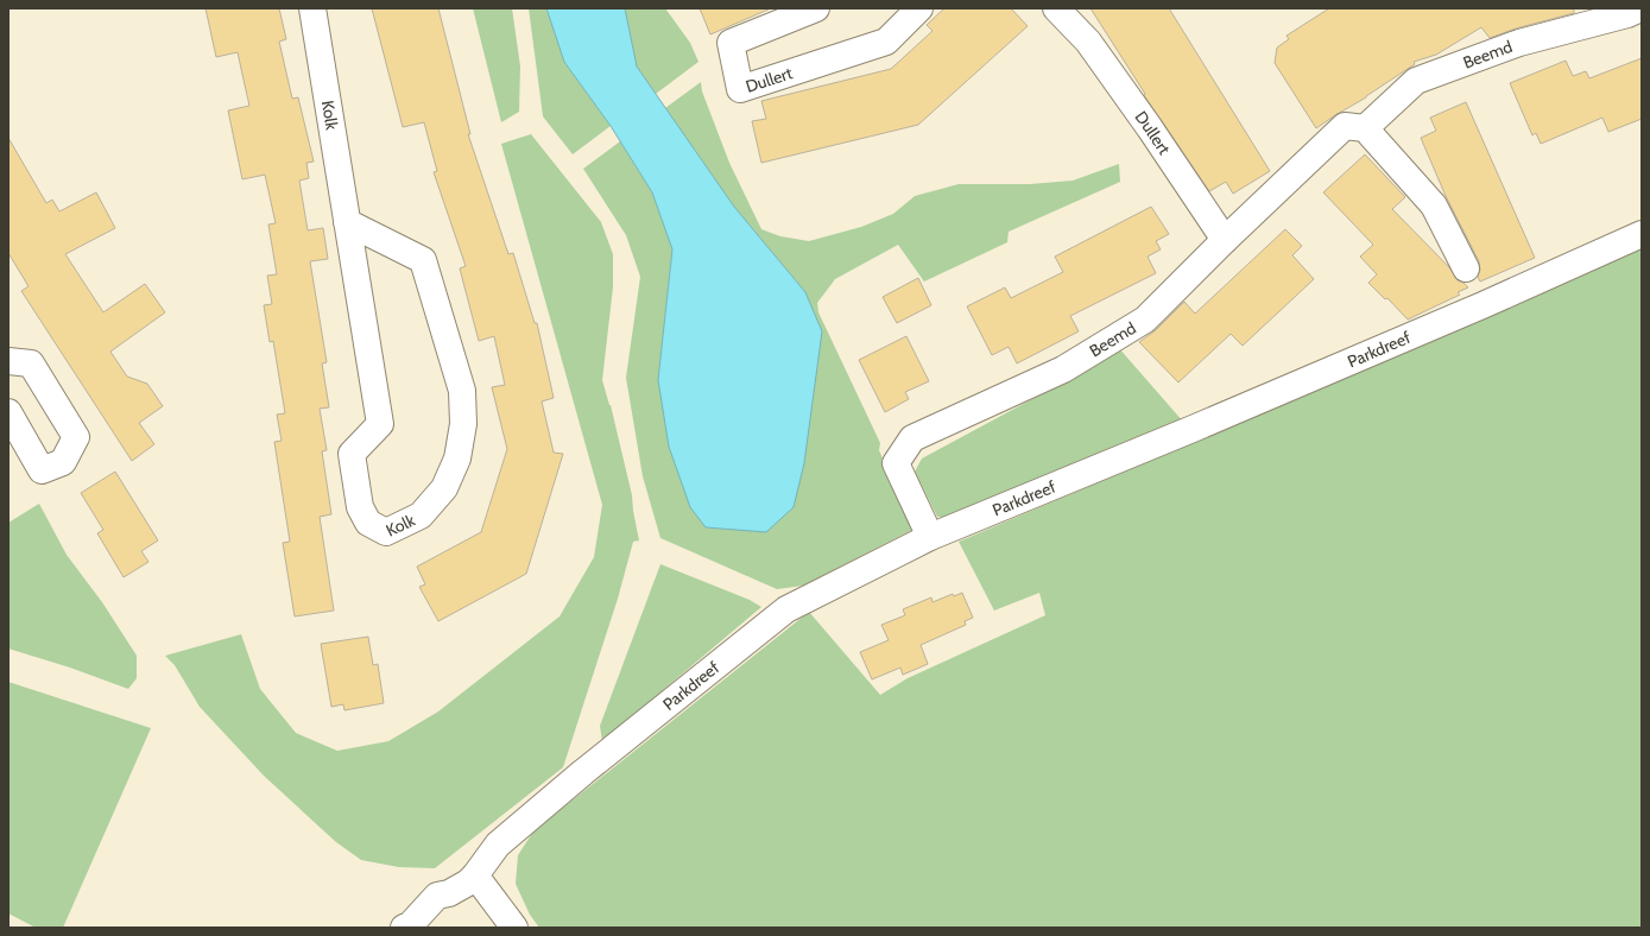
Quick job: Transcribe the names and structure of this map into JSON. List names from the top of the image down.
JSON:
{
  "streets": {
    "street": [
      "Beemd",
      "Dullert",
      "Kolk",
      "Parkdreef"
    ]
  },
  "crossings": [
    ["Beemd", "Dullert"],
    ["Beemd", "Parkdreef"]
  ]
}
